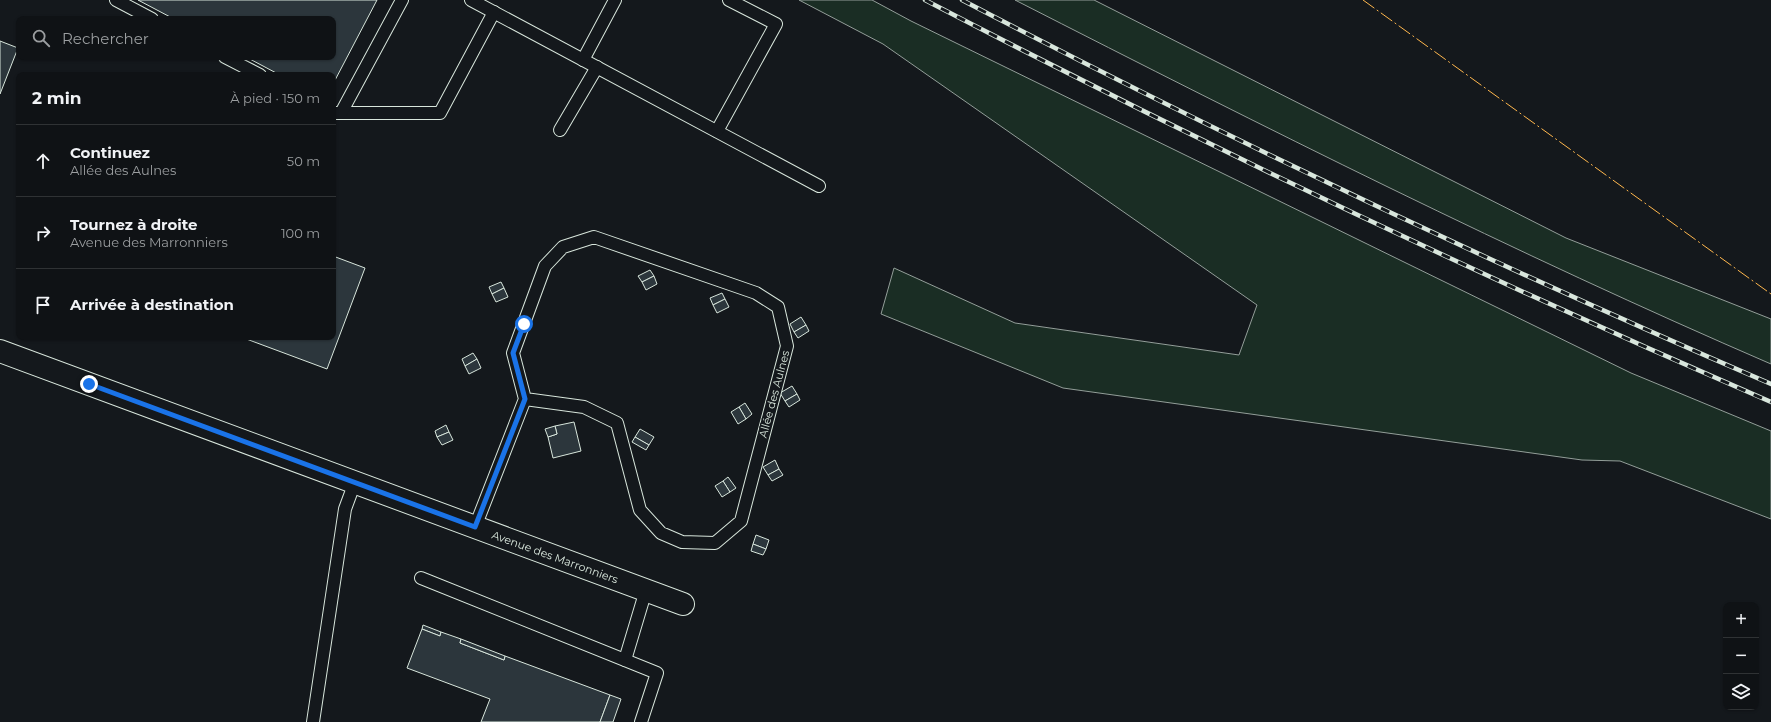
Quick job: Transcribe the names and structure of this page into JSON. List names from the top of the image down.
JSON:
{
  "streets": {
    "street": ["Avenue des Marronniers"],
    "lane": ["Allée des Aulnes"]
  },
  "page": {
    "search": "Rechercher",
    "heading": ["2 min", "À pied · 150 m"],
    "list": [
      ["Continuez", "Allée des Aulnes", "50 m"],
      ["Tournez à droite", "Avenue des Marronniers", "100 m"],
      "Arrivée à destination"
    ],
    "map_buttons": ["+", "−"]
  }
}
